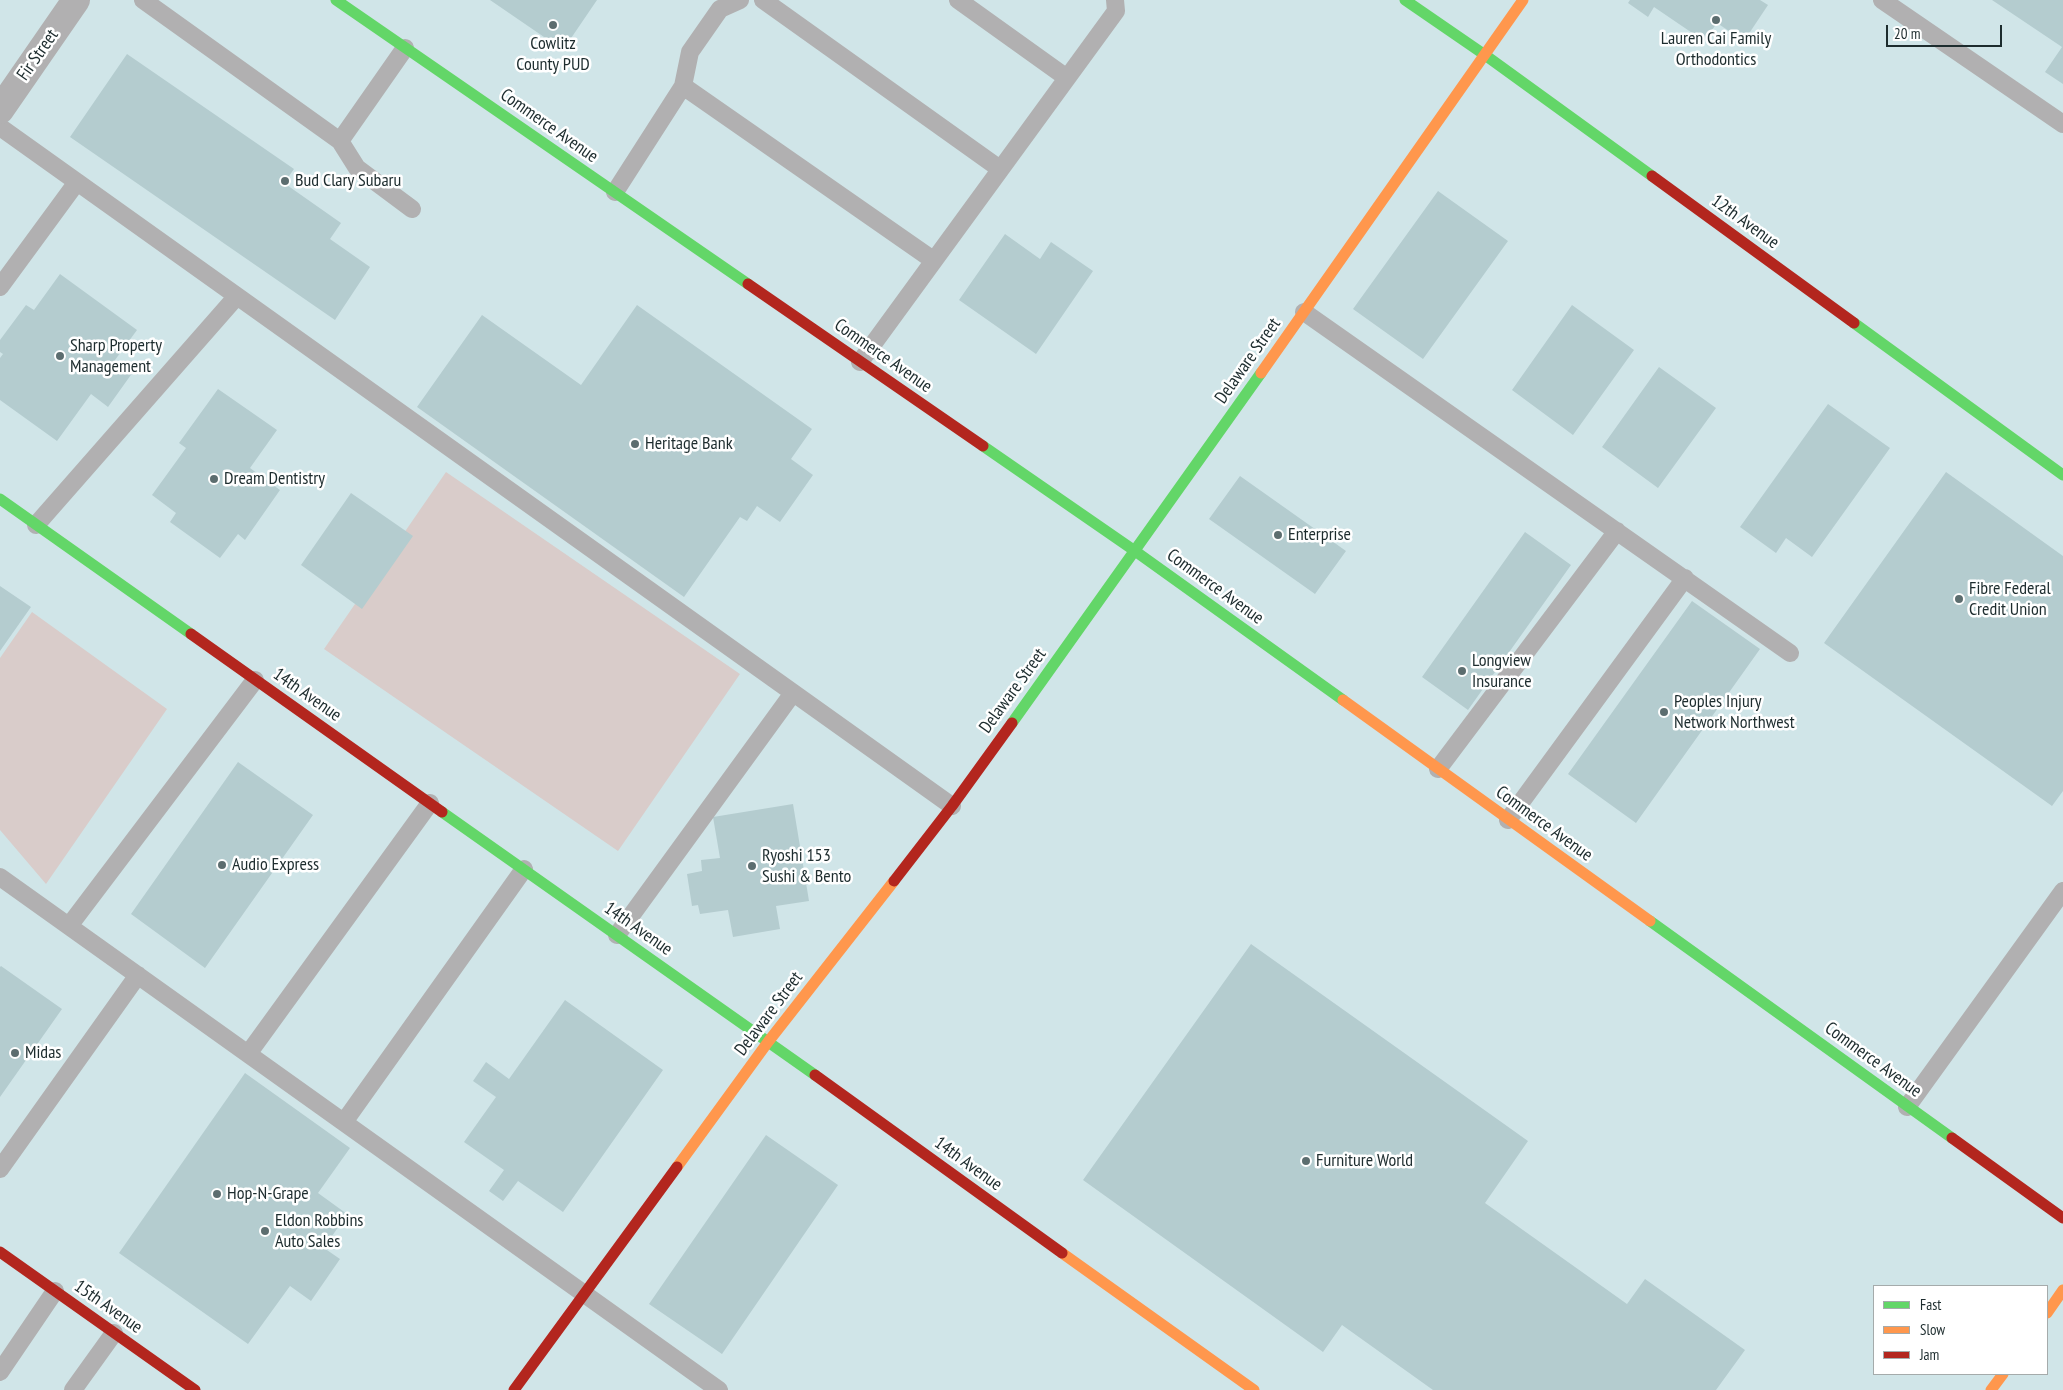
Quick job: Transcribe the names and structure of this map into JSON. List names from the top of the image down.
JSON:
{
  "streets": {
    "street": [
      "Fir Street",
      "Commerce Avenue",
      "12th Avenue",
      "Delaware Street",
      "14th Avenue",
      "15th Avenue"
    ]
  },
  "crossings": [
    ["Commerce Avenue", "Delaware Street"],
    ["12th Avenue", "Delaware Street"],
    ["Delaware Street", "14th Avenue"]
  ],
  "places": [
    "Lauren Cai Family Orthodontics",
    "Cowlitz County PUD",
    "Bud Clary Subaru",
    "Sharp Property Management",
    "Heritage Bank",
    "Dream Dentistry",
    "Enterprise",
    "Fibre Federal Credit Union",
    "Longview Insurance",
    "Peoples Injury Network Northwest",
    "Audio Express",
    "Ryoshi 153 Sushi & Bento",
    "Midas",
    "Furniture World",
    "Hop-N-Grape",
    "Eldon Robbins Auto Sales"
  ],
  "legend": ["Fast", "Slow", "Jam"],
  "scale_bar": "20 m"
}
